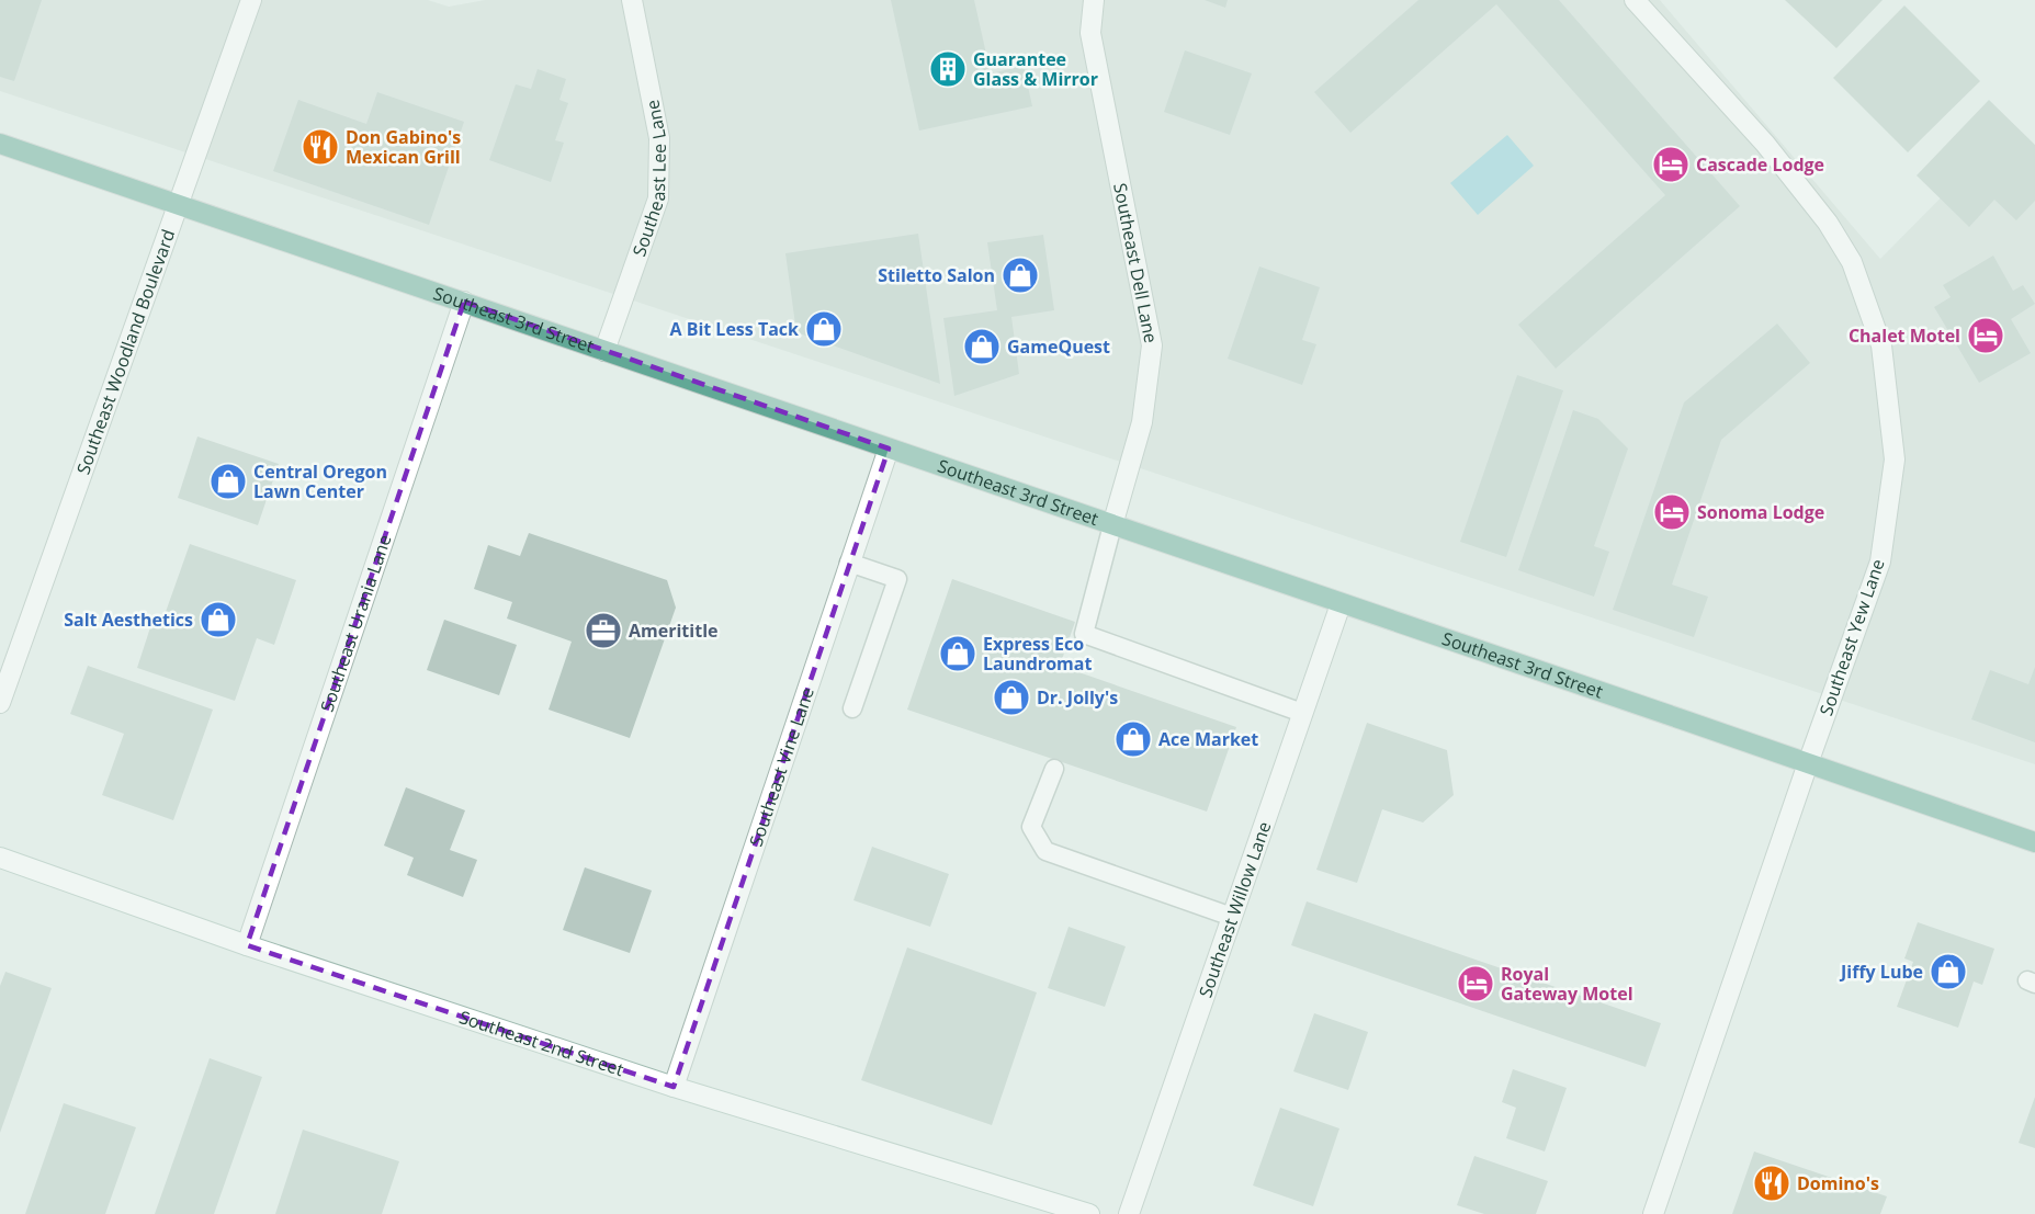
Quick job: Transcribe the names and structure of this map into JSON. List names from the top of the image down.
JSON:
{
  "streets": {
    "main road": ["Southeast 3rd Street"],
    "street": [
      "Southeast Lee Lane",
      "Southeast Dell Lane",
      "Southeast Woodland Boulevard",
      "Southeast Urania Lane",
      "Southeast Yew Lane",
      "Southeast Vine Lane",
      "Southeast Willow Lane",
      "Southeast 2nd Street"
    ]
  },
  "crossings": [
    ["Southeast Lee Lane", "Southeast 3rd Street"],
    ["Southeast Dell Lane", "Southeast 3rd Street"],
    ["Southeast 3rd Street", "Southeast Woodland Boulevard"],
    ["Southeast 3rd Street", "Southeast Urania Lane"],
    ["Southeast 3rd Street", "Southeast Yew Lane"],
    ["Southeast 3rd Street", "Southeast Vine Lane"],
    ["Southeast 3rd Street", "Southeast Willow Lane"],
    ["Southeast Urania Lane", "Southeast 2nd Street"],
    ["Southeast Vine Lane", "Southeast 2nd Street"]
  ],
  "places": {
    "building": ["Guarantee Glass & Mirror"],
    "restaurant": ["Don Gabino's Mexican Grill", "Domino's"],
    "hotel": [
      "Cascade Lodge",
      "Chalet Motel",
      "Sonoma Lodge",
      "Royal Gateway Motel"
    ],
    "shop": [
      "Stiletto Salon",
      "A Bit Less Tack",
      "GameQuest",
      "Central Oregon Lawn Center",
      "Salt Aesthetics",
      "Express Eco Laundromat",
      "Dr. Jolly's",
      "Ace Market",
      "Jiffy Lube"
    ],
    "office": ["Amerititle"]
  }
}
